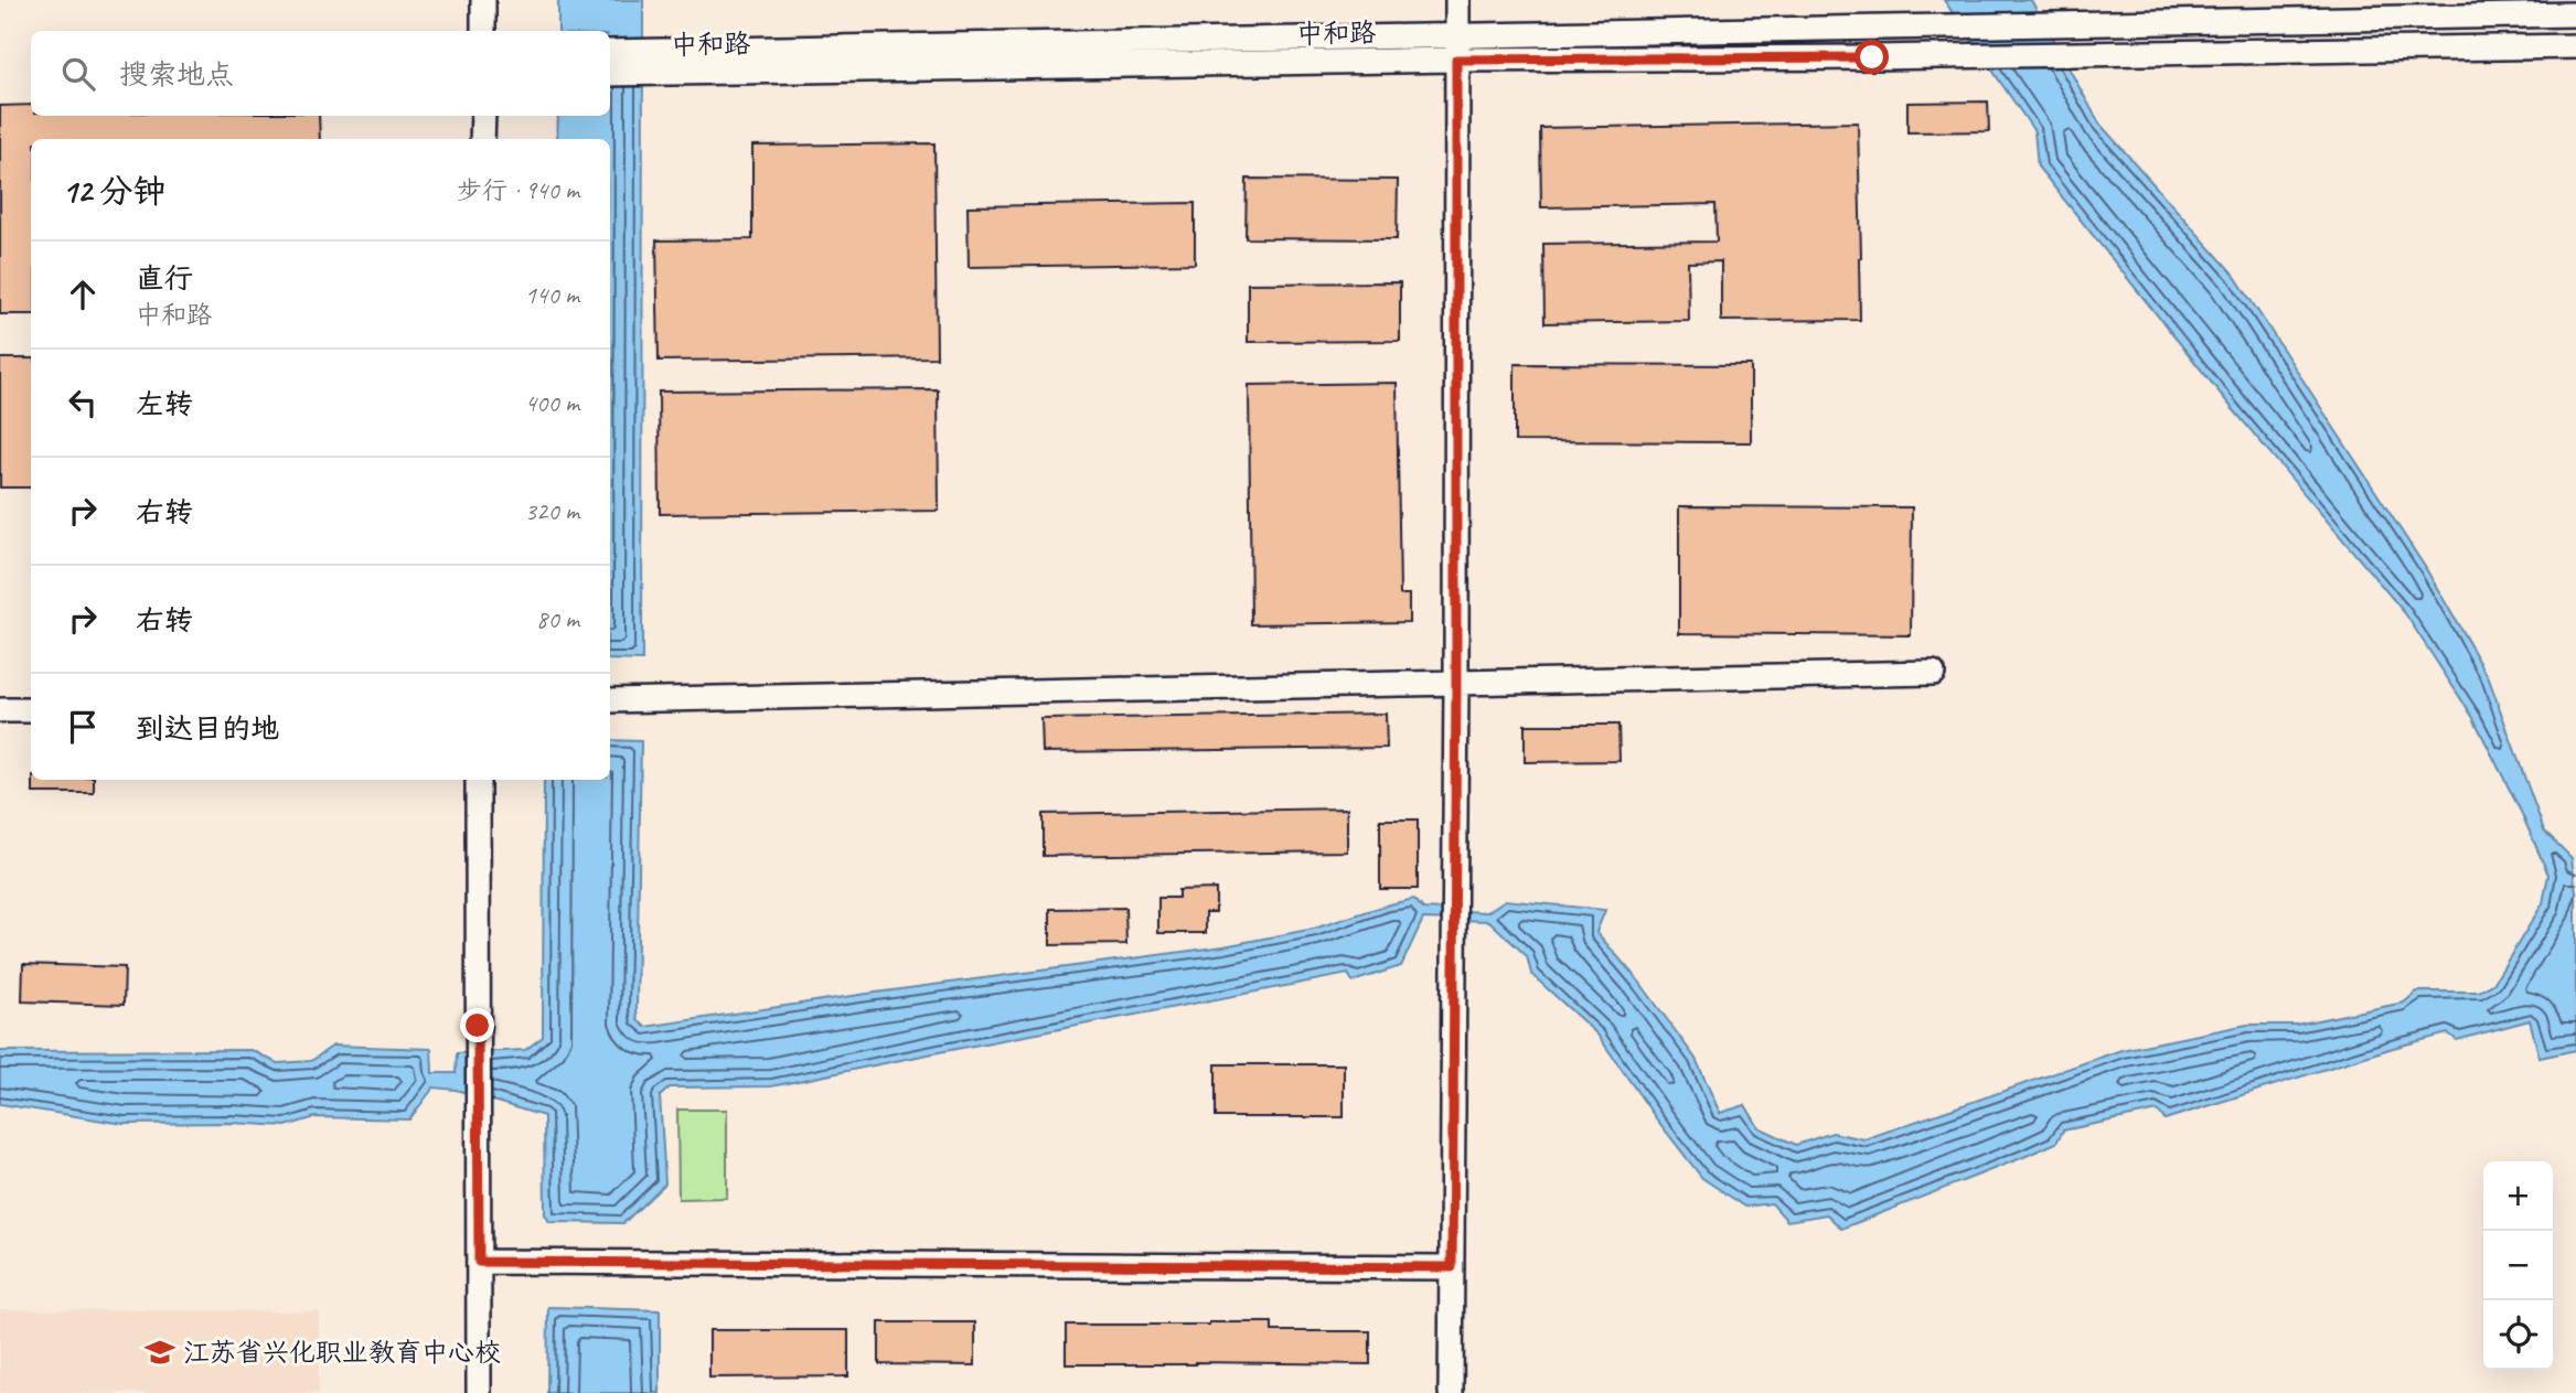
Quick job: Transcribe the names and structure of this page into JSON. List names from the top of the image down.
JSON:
{
  "streets": {
    "main road": ["中和路"]
  },
  "places": {
    "school or university": ["江苏省兴化职业教育中心校"]
  },
  "page": {
    "search": "搜索地点",
    "heading": ["12 分钟", "步行 · 940 m"],
    "list": [
      ["直行", "中和路", "140 m"],
      ["左转", "400 m"],
      ["右转", "320 m"],
      ["右转", "80 m"],
      "到达目的地"
    ],
    "map_buttons": ["+", "−"]
  }
}
